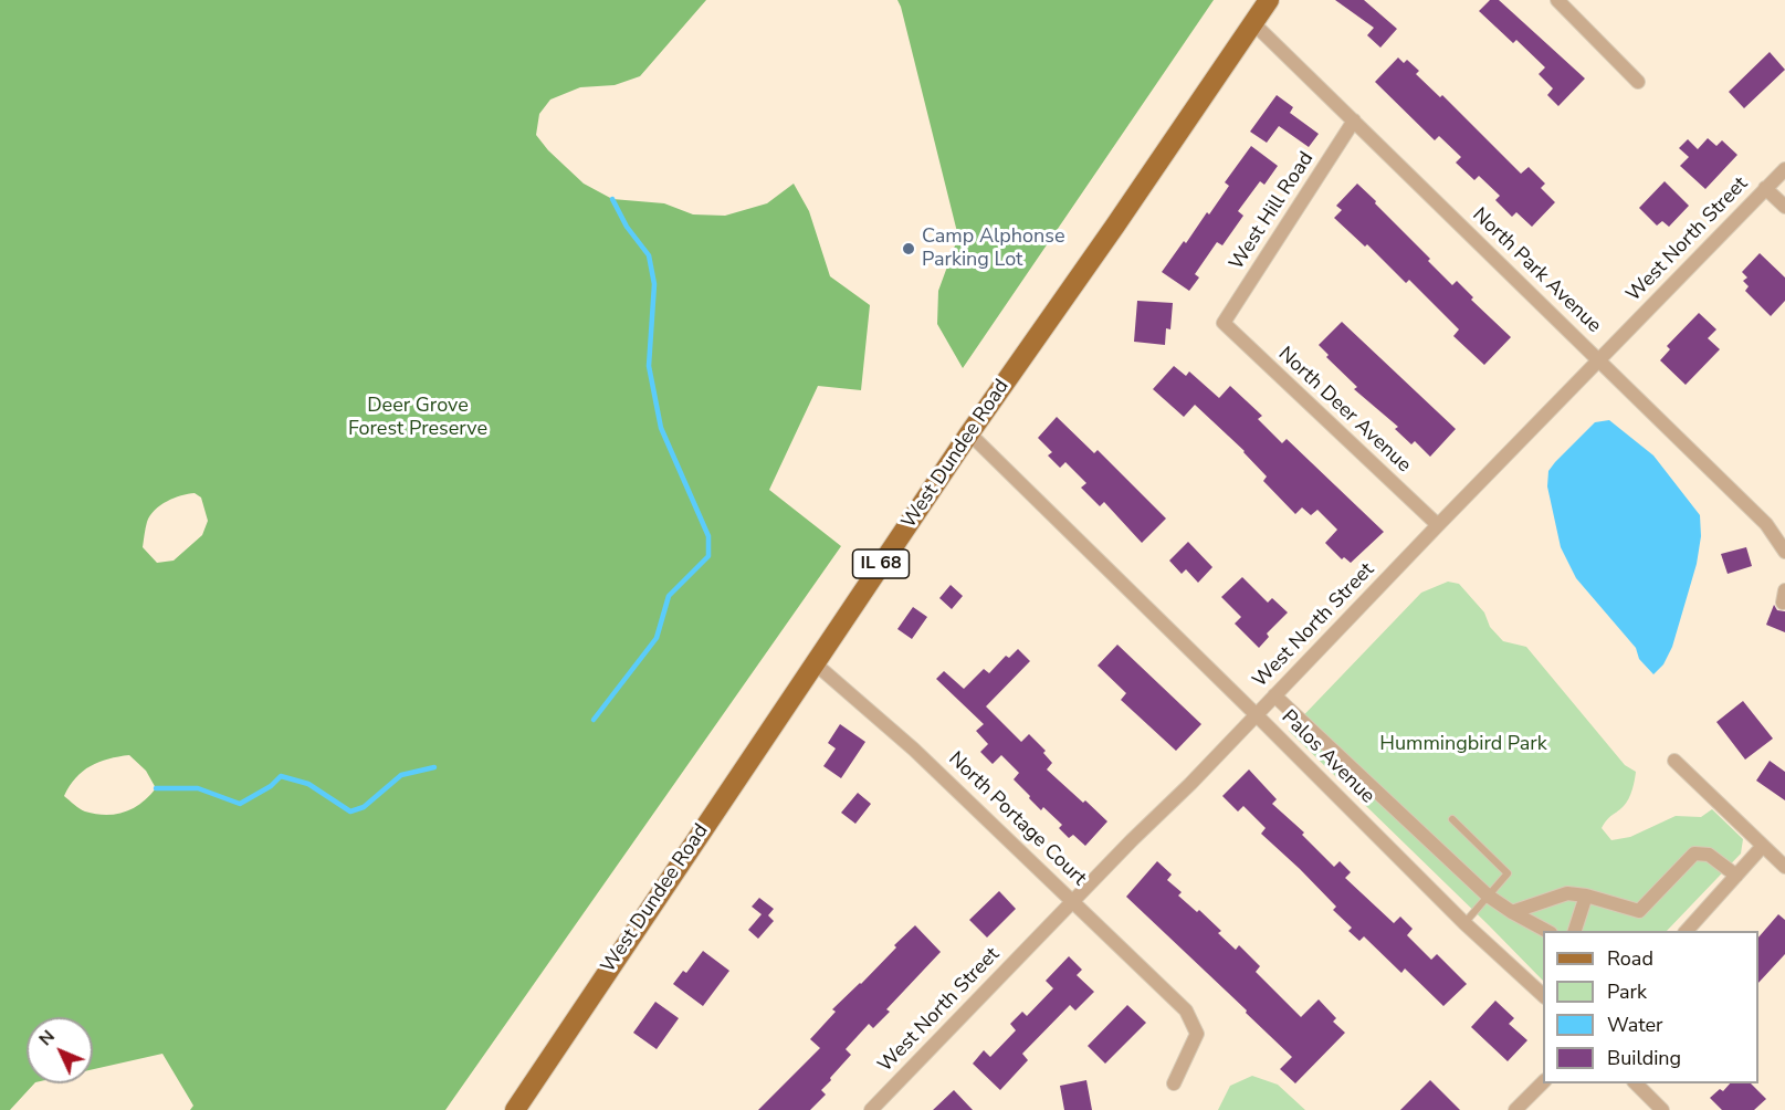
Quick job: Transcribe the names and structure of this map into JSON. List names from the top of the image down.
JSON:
{
  "streets": {
    "main road": ["West Dundee Road", "IL 68"],
    "street": [
      "West Hill Road",
      "West North Street",
      "North Park Avenue",
      "North Deer Avenue",
      "Palos Avenue",
      "North Portage Court"
    ]
  },
  "crossings": [
    ["West Hill Road", "North Park Avenue"],
    ["West Hill Road", "North Deer Avenue"],
    ["West North Street", "North Park Avenue"],
    ["West North Street", "North Deer Avenue"],
    ["West North Street", "Palos Avenue"],
    ["West North Street", "North Portage Court"],
    ["North Park Avenue", "West Dundee Road"],
    ["West Dundee Road", "Palos Avenue"],
    ["West Dundee Road", "North Portage Court"]
  ],
  "parks": ["Deer Grove Forest Preserve", "Hummingbird Park"],
  "places": ["Camp Alphonse Parking Lot"],
  "legend": [
    "Road",
    "Park",
    "Water",
    "Building"
  ],
  "north": "top left"
}
